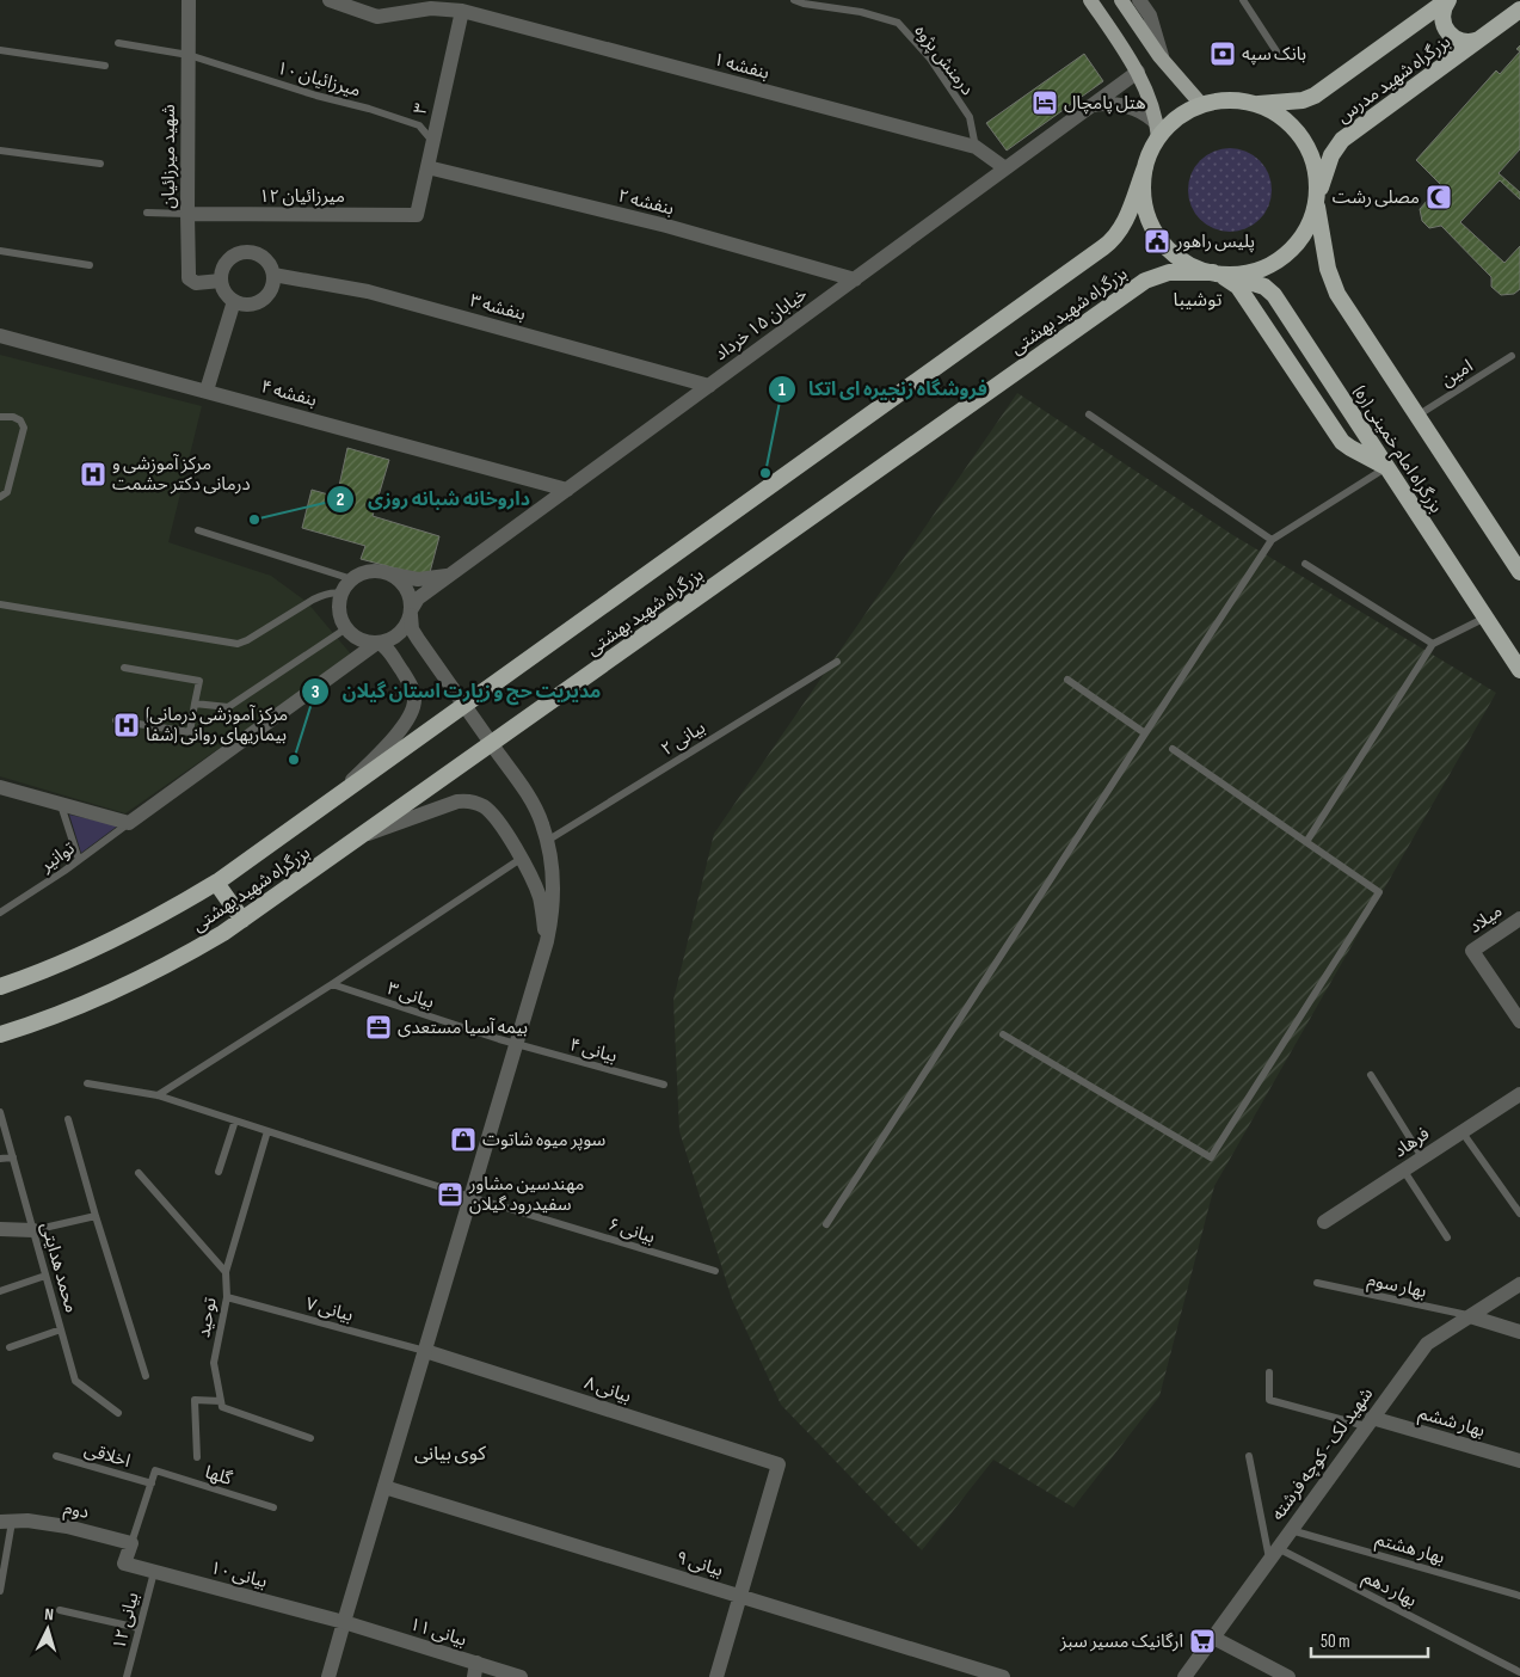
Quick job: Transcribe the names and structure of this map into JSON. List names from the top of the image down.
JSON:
{
  "streets": {
    "highway": ["بزرگراه شهید مدرس", "بزرگراه شهید بهشتی", "بزرگراه امام خمینی (ره)"],
    "street": [
      "بنفشه ۱",
      "۳",
      "شهید میرزائیان",
      "میرزائیان ۱۲",
      "بنفشه ۲",
      "بنفشه ۳",
      "خیابان ۱۵ خرداد",
      "بنفشه ۴",
      "میلاد",
      "فرهاد",
      "بیانی ۸",
      "بهار ششم",
      "شهید لک - کوچه فرشته",
      "دوم",
      "بیانی ۹",
      "بیانی ۱۰",
      "بیانی ۱۱"
    ],
    "lane": [
      "درمنش پژوه",
      "میرزائیان ۱۰",
      "امین",
      "بیانی ۲",
      "توانیر",
      "بیانی ۳",
      "بیانی ۴",
      "بیانی ۶",
      "محمد هدایتی",
      "بهار سوم",
      "بیانی ۷",
      "توحید",
      "اخلاقی",
      "گلها",
      "بهار هشتم",
      "بهار دهم",
      "بیانی ۱۲"
    ]
  },
  "crossings": [
    ["درمنش پژوه", "بنفشه ۱"],
    ["بنفشه ۱", "۳"],
    ["بنفشه ۱", "خیابان ۱۵ خرداد"],
    ["میرزائیان ۱۰", "۳"],
    ["میرزائیان ۱۰", "شهید میرزائیان"],
    ["بزرگراه شهید مدرس", "بزرگراه شهید بهشتی"],
    ["بزرگراه شهید مدرس", "بزرگراه امام خمینی (ره)"],
    ["۳", "میرزائیان ۱۲"],
    ["۳", "بنفشه ۲"],
    ["شهید میرزائیان", "میرزائیان ۱۲"],
    ["شهید میرزائیان", "بنفشه ۳"],
    ["بنفشه ۲", "خیابان ۱۵ خرداد"],
    ["بنفشه ۳", "خیابان ۱۵ خرداد"],
    ["بزرگراه شهید بهشتی", "بزرگراه امام خمینی (ره)"],
    ["خیابان ۱۵ خرداد", "بنفشه ۴"],
    ["امین", "بزرگراه امام خمینی (ره)"],
    ["بیانی ۳", "بیانی ۴"],
    ["بیانی ۶", "توحید"],
    ["بهار سوم", "شهید لک - کوچه فرشته"],
    ["بیانی ۷", "توحید"],
    ["بیانی ۷", "بیانی ۸"],
    ["بیانی ۸", "بیانی ۹"],
    ["بهار ششم", "شهید لک - کوچه فرشته"],
    ["شهید لک - کوچه فرشته", "بهار هشتم"],
    ["شهید لک - کوچه فرشته", "بهار دهم"],
    ["اخلاقی", "گلها"],
    ["دوم", "بیانی ۱۰"],
    ["بیانی ۱۰", "بیانی ۱۲"],
    ["بیانی ۱۰", "بیانی ۱۱"]
  ],
  "districts": ["توشیبا", "کوی بیانی"],
  "places": {
    "bank": ["بانک سپه"],
    "hotel": ["هتل پامچال"],
    "mosque": ["مصلی رشت"],
    "public building": ["پلیس راهور"],
    "other": ["فروشگاه زنجیره ای اتکا", "داروخانه شبانه روزی", "مدیریت حج و زیارت استان گیلان"],
    "hospital": ["مرکز آموزشی و ‌درمانی دکتر حشمت", "(مرکز آموزشی درمانی بیماریهای روانی (شفا"],
    "office": ["بیمه آسیا مستعدی", "مهندسین مشاور سفیدرود گیلان"],
    "shop": ["سوپر میوه شاتوت"],
    "supermarket": ["ارگانیک مسیر سبز"]
  },
  "scale_bar": "50 m",
  "north": "top"
}
